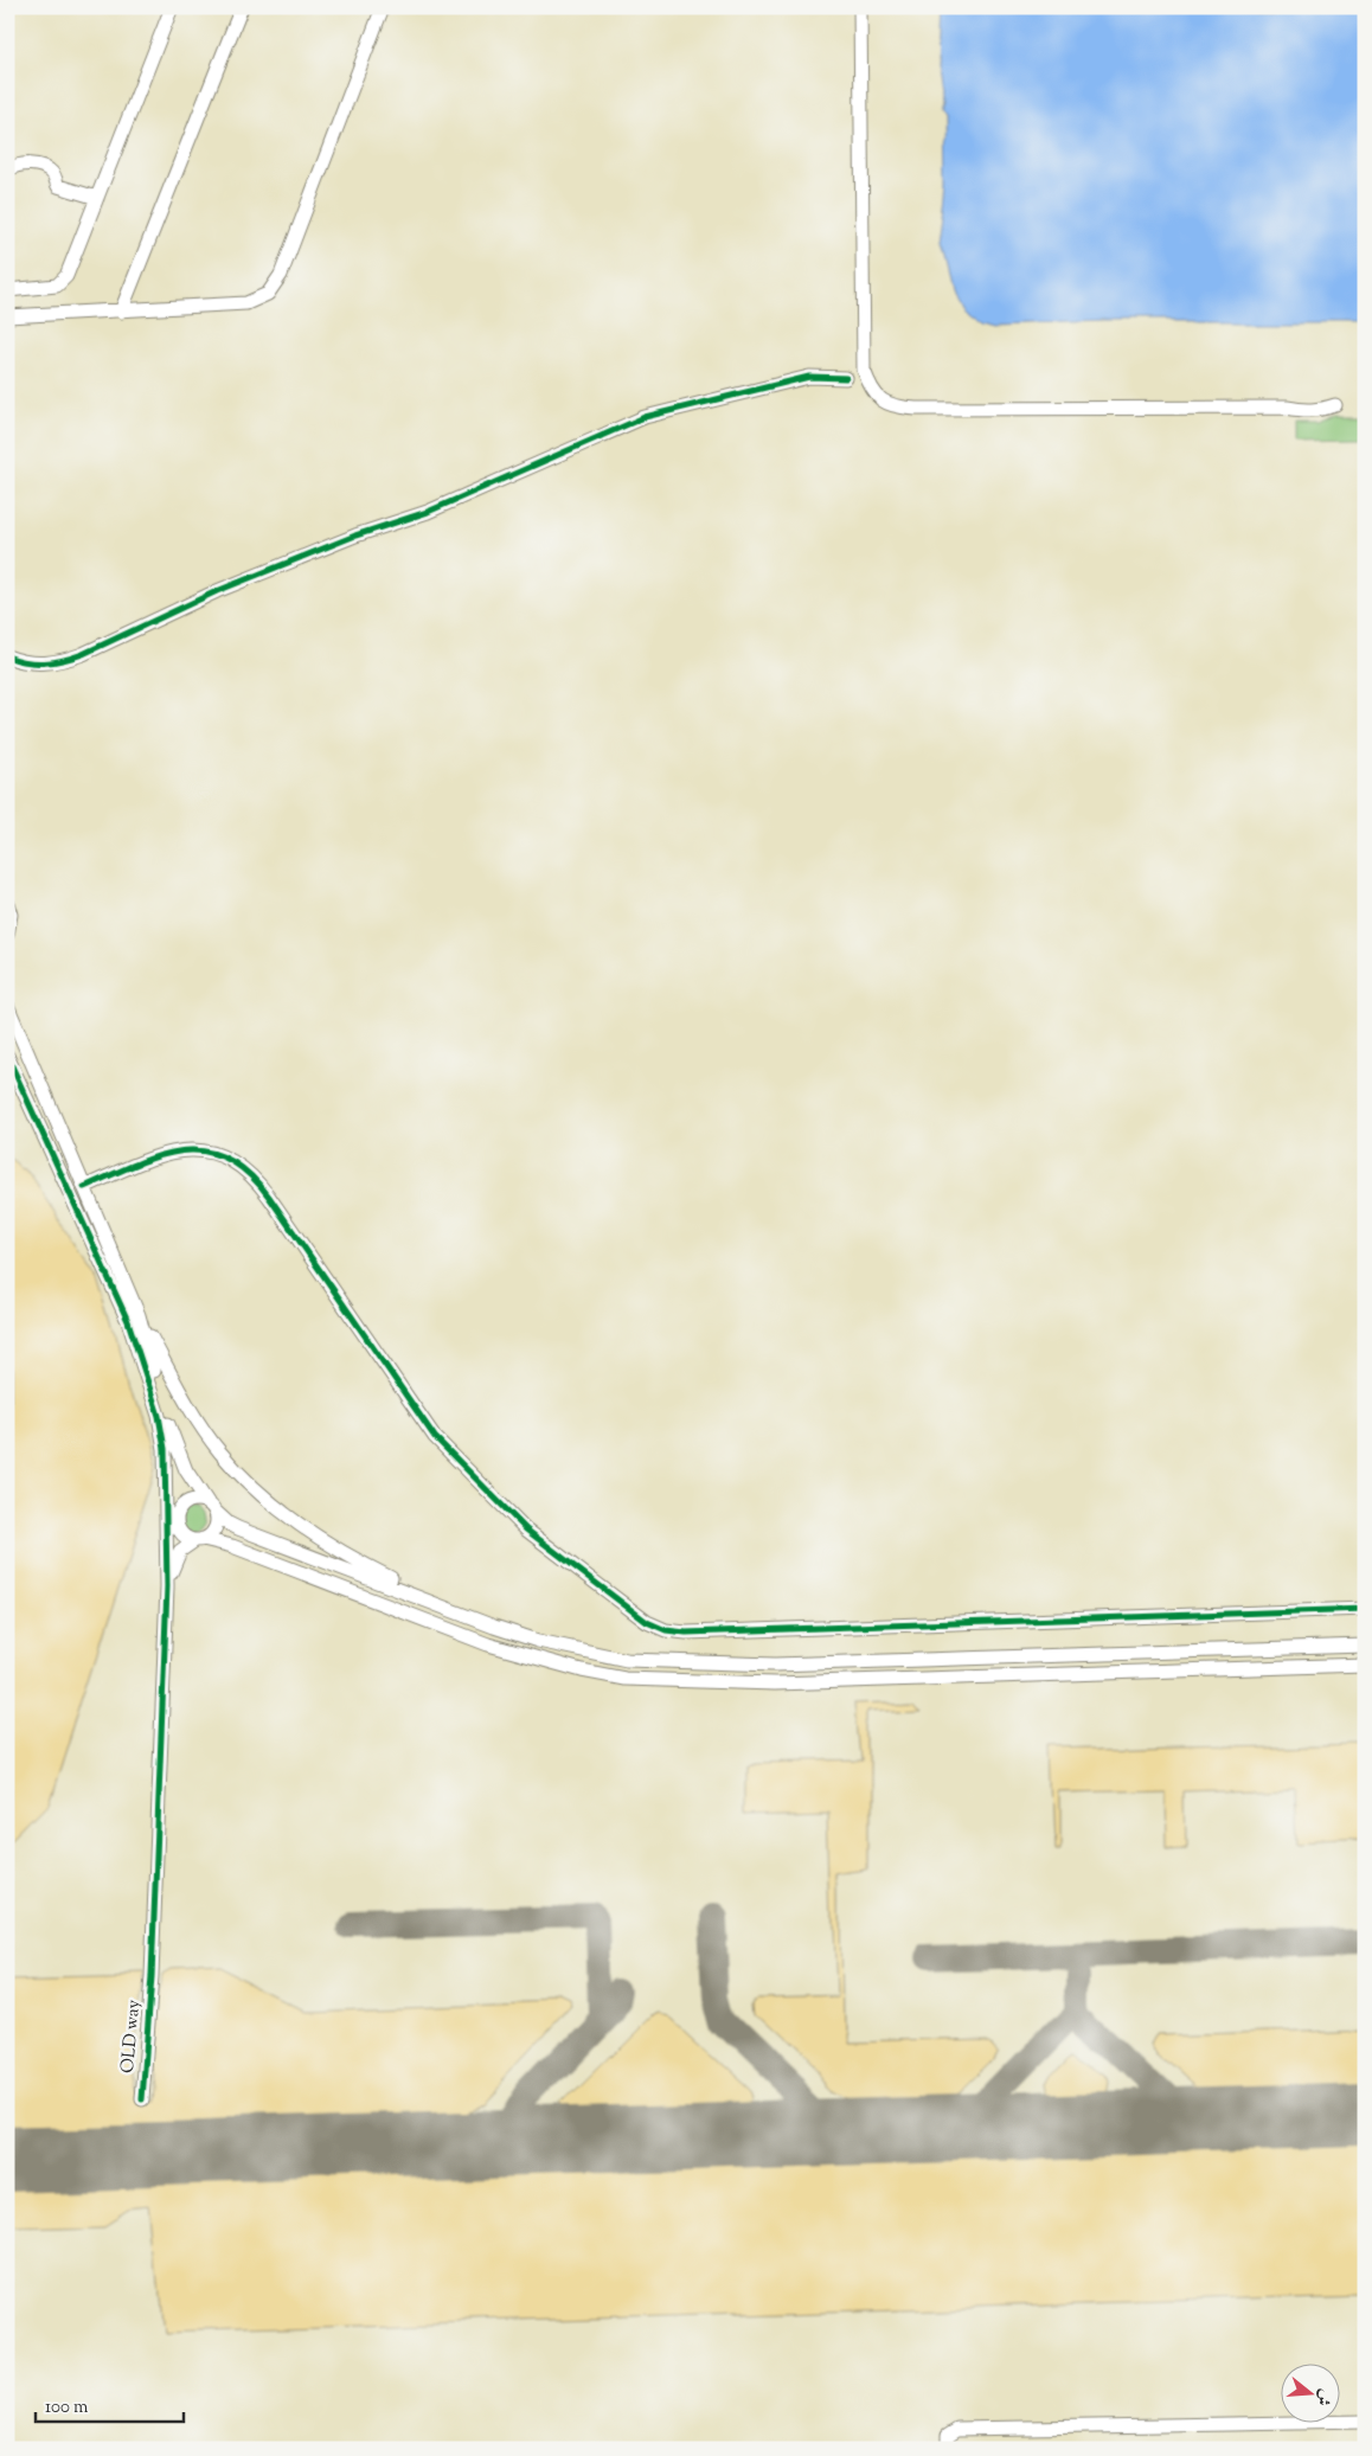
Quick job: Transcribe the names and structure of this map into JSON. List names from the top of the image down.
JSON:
{
  "streets": {
    "street": ["OLD way"]
  },
  "scale_bar": "100 m",
  "north": "right"
}
